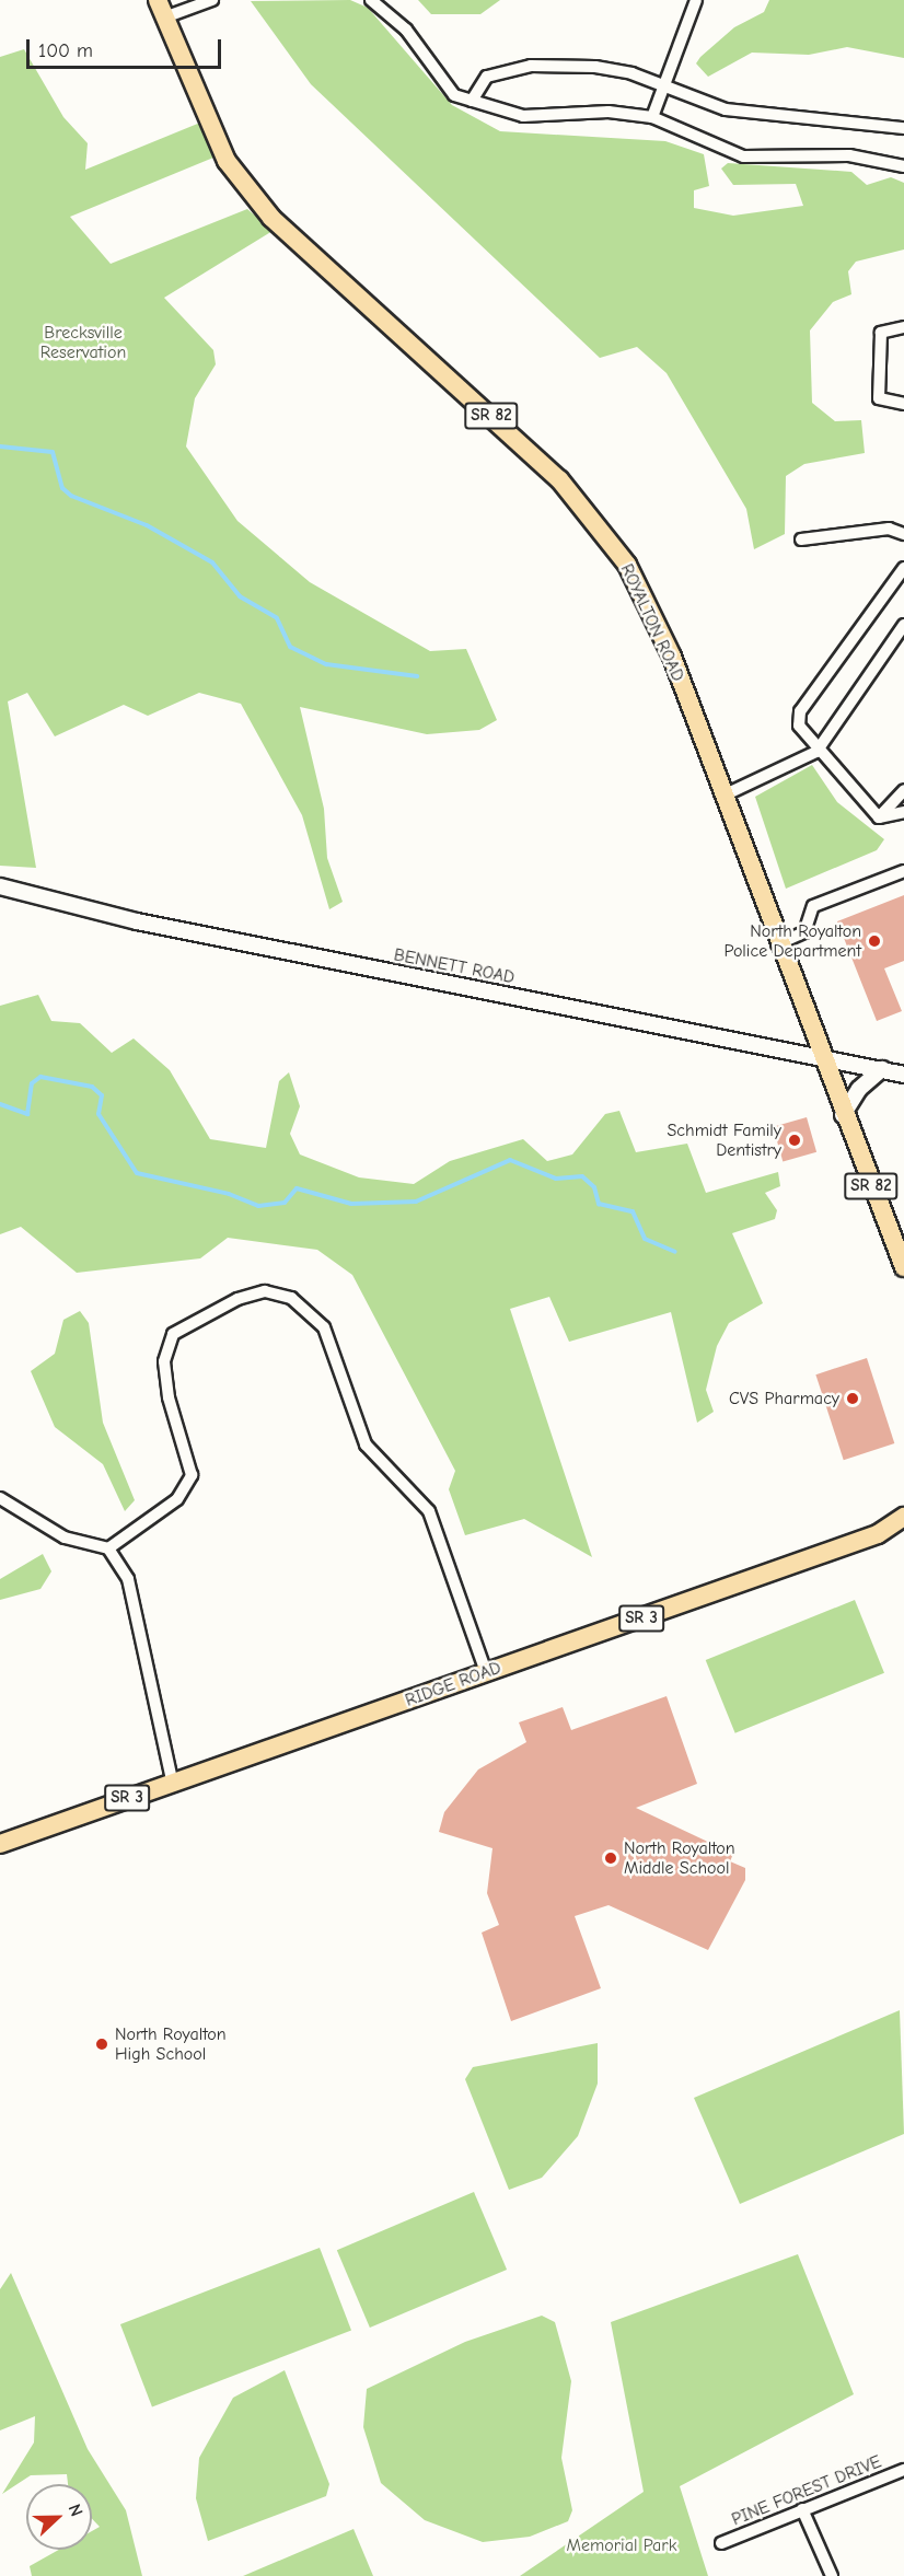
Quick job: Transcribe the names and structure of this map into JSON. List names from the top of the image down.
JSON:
{
  "streets": {
    "main road": [
      "SR 82",
      "ROYALTON ROAD",
      "SR 3",
      "RIDGE ROAD"
    ],
    "street": ["BENNETT ROAD", "PINE FOREST DRIVE"]
  },
  "crossings": [
    ["ROYALTON ROAD", "BENNETT ROAD"]
  ],
  "parks": ["Brecksville Reservation", "Memorial Park"],
  "places": [
    "North Royalton Police Department",
    "Schmidt Family Dentistry",
    "CVS Pharmacy",
    "North Royalton Middle School",
    "North Royalton High School"
  ],
  "scale_bar": "100 m",
  "north": "right"
}
